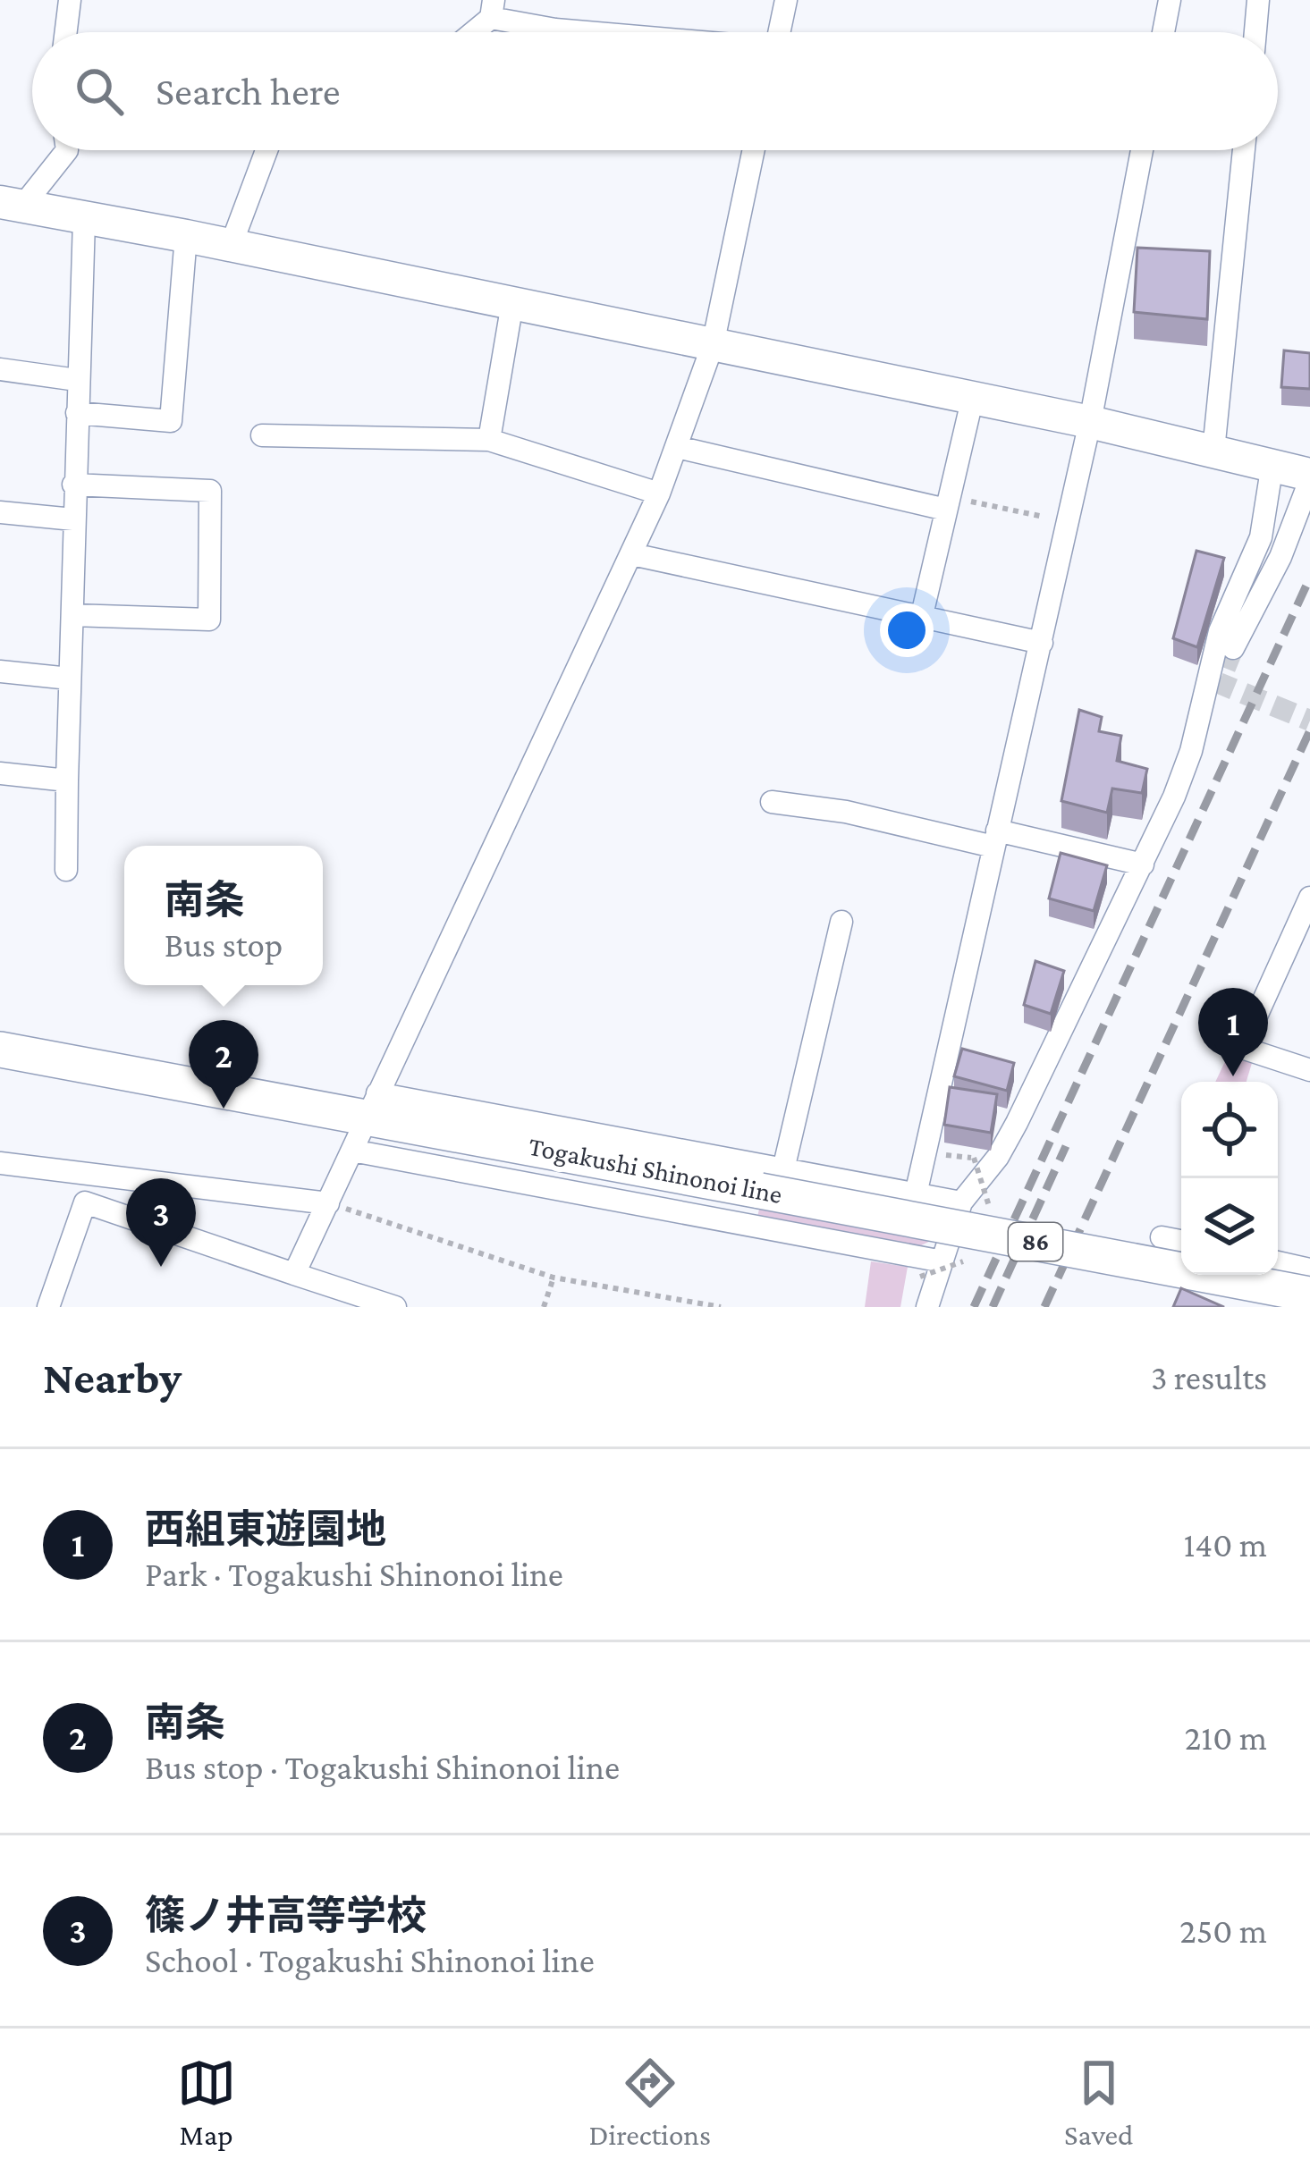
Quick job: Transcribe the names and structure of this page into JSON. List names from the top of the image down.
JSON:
{
  "streets": {
    "main road": ["Togakushi Shinonoi line", "86"]
  },
  "page": {
    "search": "Search here",
    "popup": ["南条", "Bus stop"],
    "pins": ["1", "2", "3"],
    "heading": ["Nearby", "3 results"],
    "list": [
      {
        "mark": "1",
        "name": "西組東遊園地",
        "note": "Park · Togakushi Shinonoi line",
        "value": "140 m"
      },
      {
        "mark": "2",
        "name": "南条",
        "note": "Bus stop · Togakushi Shinonoi line",
        "value": "210 m"
      },
      {
        "mark": "3",
        "name": "篠ノ井高等学校",
        "note": "School · Togakushi Shinonoi line",
        "value": "250 m"
      }
    ],
    "nav": ["Map", "Directions", "Saved"]
  }
}
